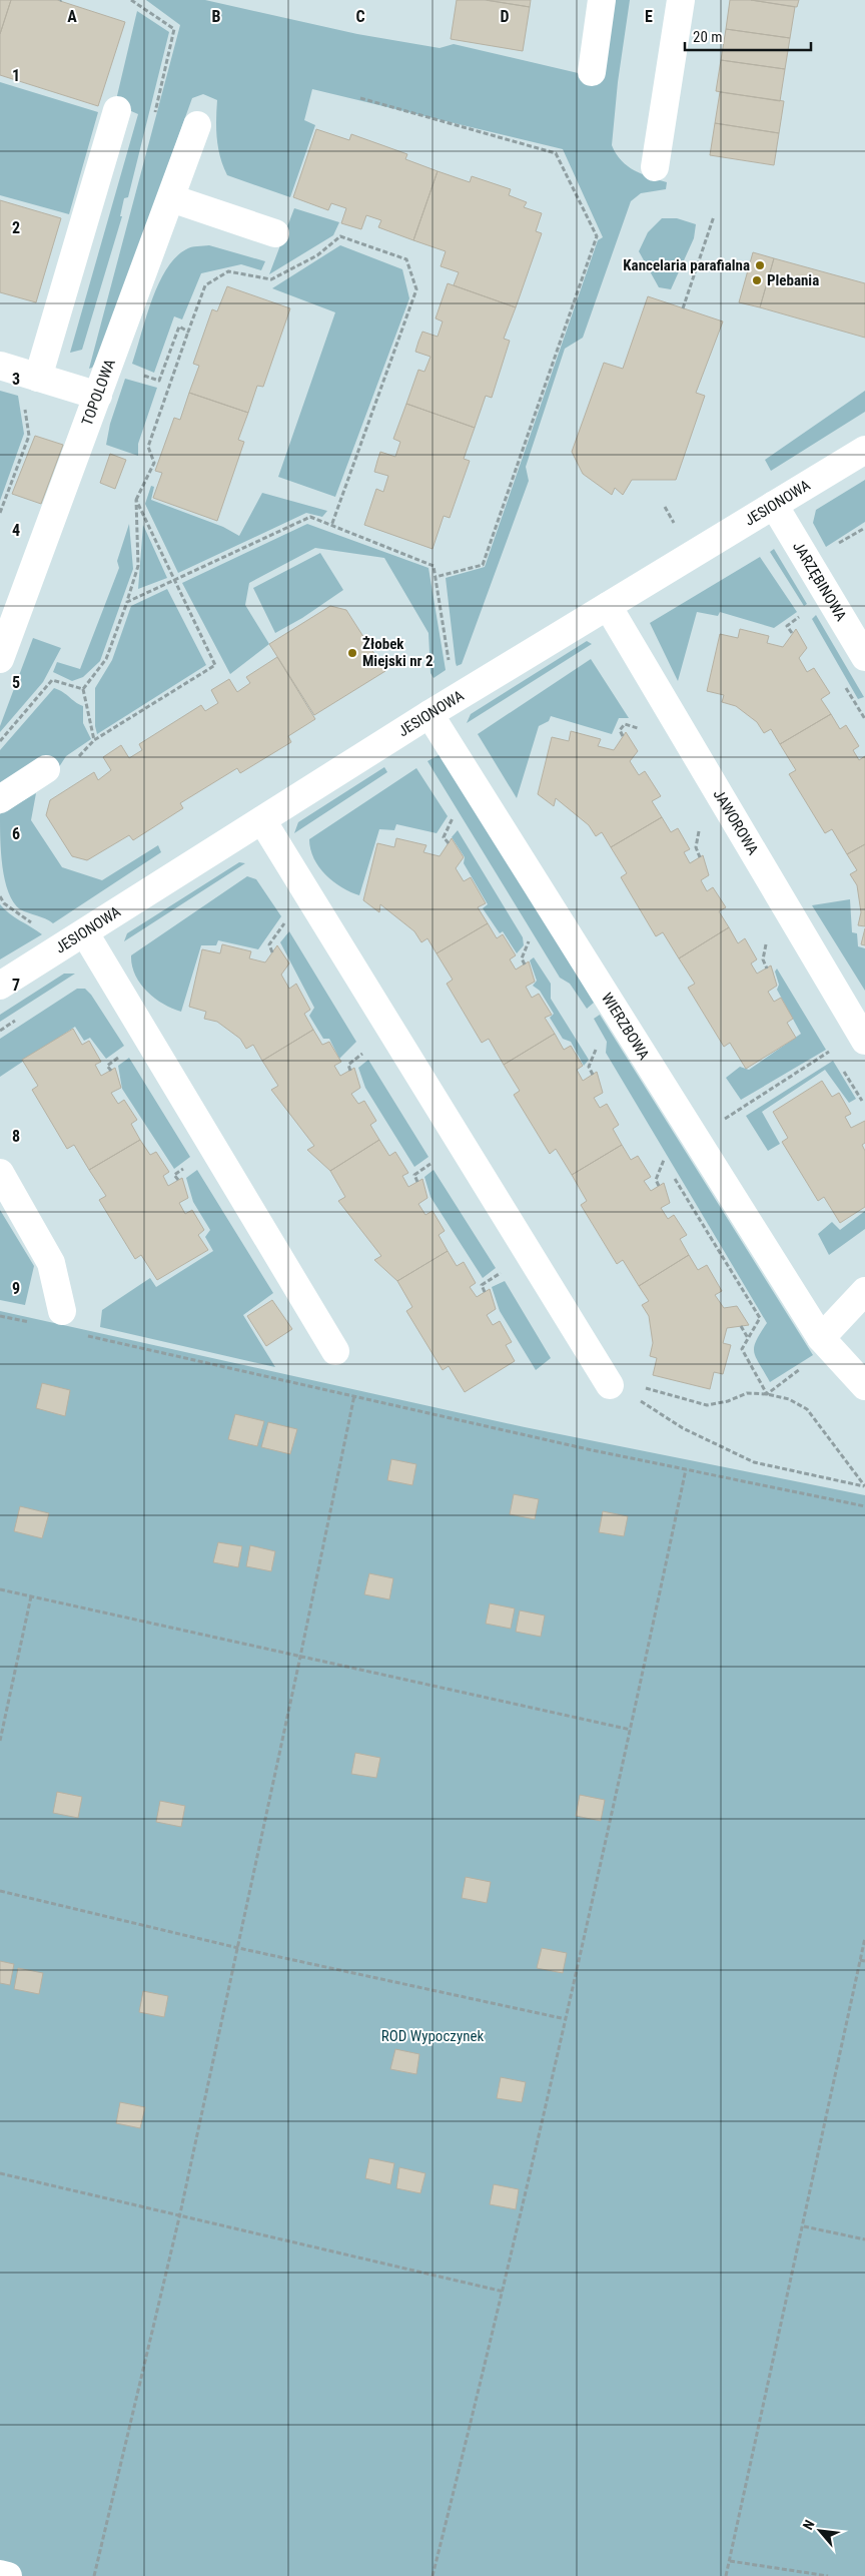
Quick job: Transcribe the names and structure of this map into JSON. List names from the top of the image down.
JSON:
{
  "streets": {
    "street": [
      "TOPOLOWA",
      "JESIONOWA",
      "JARZĘBINOWA",
      "JAWOROWA",
      "WIERZBOWA"
    ]
  },
  "crossings": [
    ["JESIONOWA", "JARZĘBINOWA"],
    ["JESIONOWA", "JAWOROWA"],
    ["JESIONOWA", "WIERZBOWA"]
  ],
  "parks": ["ROD Wypoczynek"],
  "places": ["Kancelaria parafialna", "Plebania", "Żłobek Miejski nr 2"],
  "scale_bar": "20 m",
  "north": "top left",
  "grid": {
    "columns": [
      "A",
      "B",
      "C",
      "D",
      "E"
    ],
    "rows": [
      "1",
      "2",
      "3",
      "4",
      "5",
      "6",
      "7",
      "8",
      "9"
    ]
  }
}
